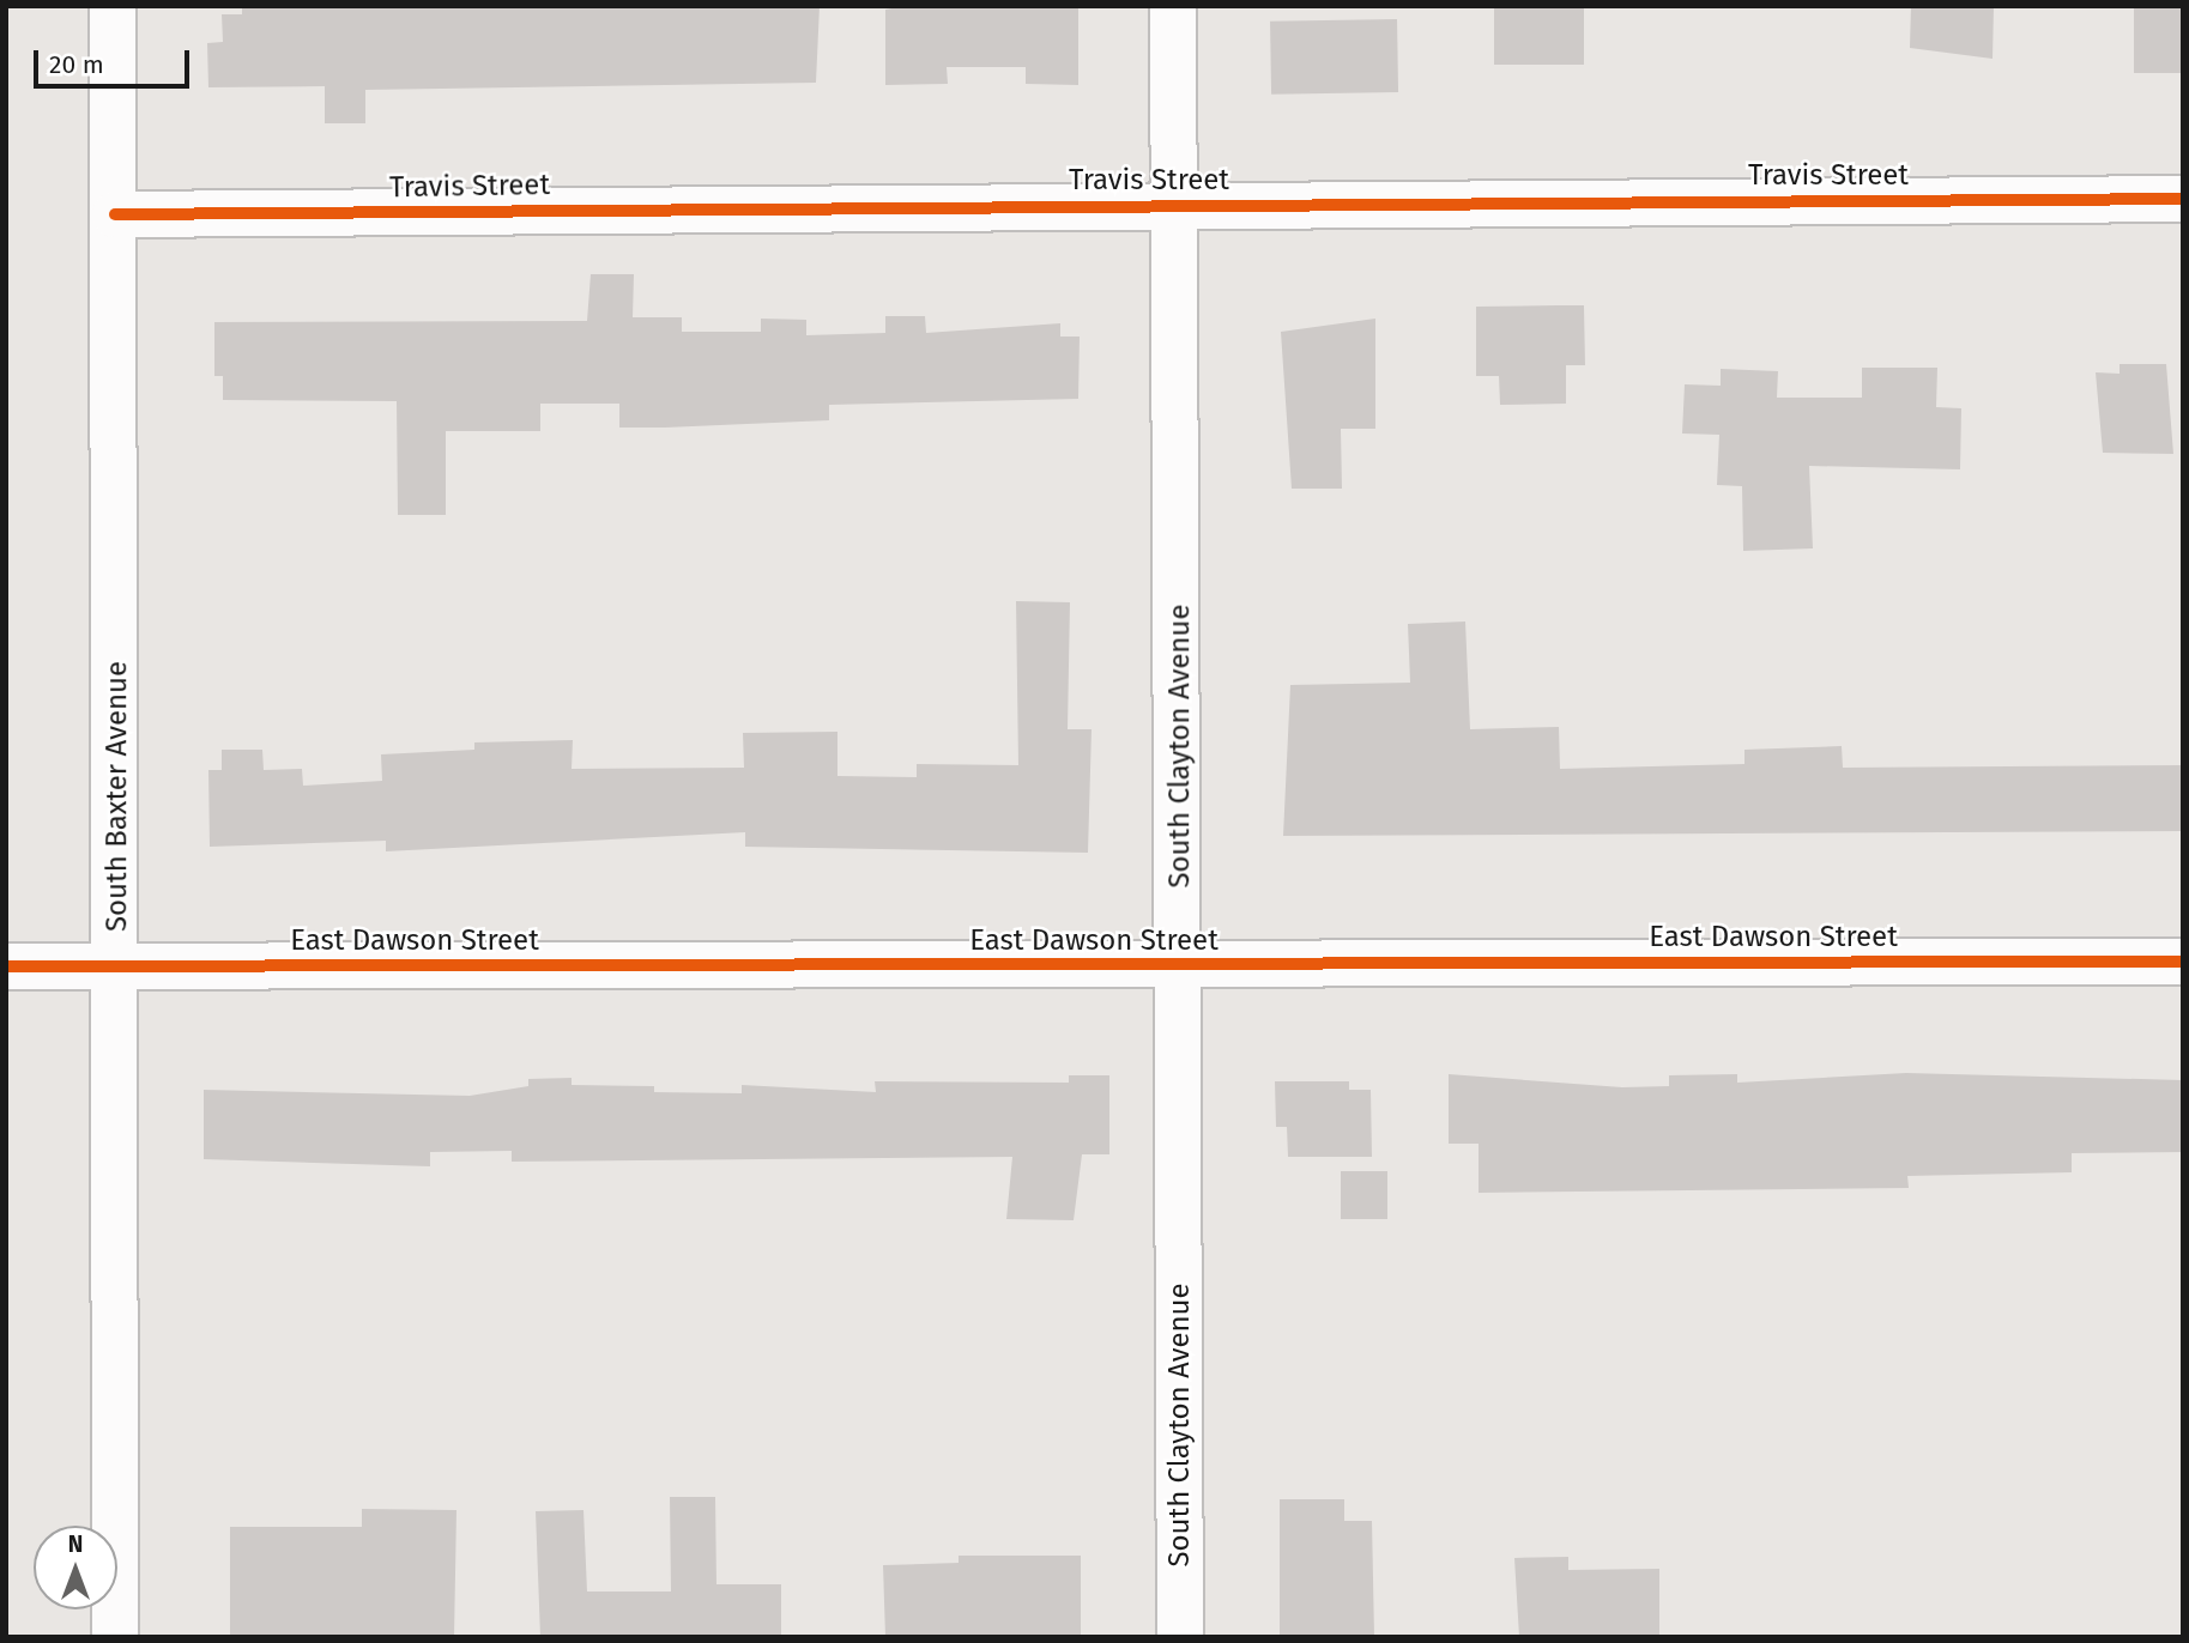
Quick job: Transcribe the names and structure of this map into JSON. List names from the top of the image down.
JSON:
{
  "streets": {
    "street": [
      "Travis Street",
      "South Clayton Avenue",
      "South Baxter Avenue",
      "East Dawson Street"
    ]
  },
  "crossings": [
    ["Travis Street", "South Clayton Avenue"],
    ["Travis Street", "South Baxter Avenue"],
    ["South Clayton Avenue", "East Dawson Street"],
    ["South Baxter Avenue", "East Dawson Street"]
  ],
  "scale_bar": "20 m",
  "north": "top"
}
